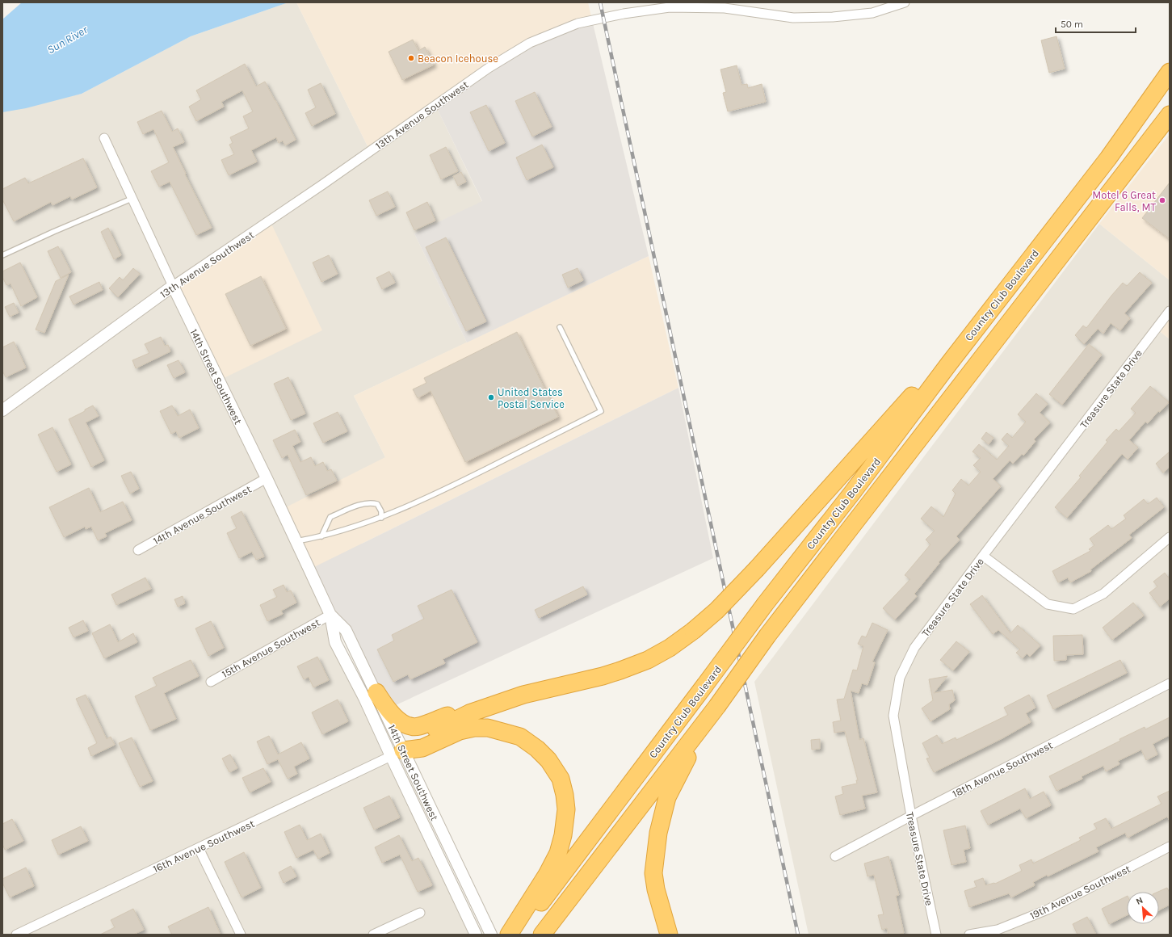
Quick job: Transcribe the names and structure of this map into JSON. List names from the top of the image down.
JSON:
{
  "streets": {
    "highway": ["Country Club Boulevard"],
    "street": [
      "13th Avenue Southwest",
      "14th Street Southwest",
      "Treasure State Drive",
      "14th Avenue Southwest",
      "15th Avenue Southwest",
      "18th Avenue Southwest",
      "16th Avenue Southwest",
      "19th Avenue Southwest"
    ]
  },
  "crossings": [
    ["13th Avenue Southwest", "14th Street Southwest"],
    ["14th Street Southwest", "14th Avenue Southwest"],
    ["14th Street Southwest", "15th Avenue Southwest"],
    ["14th Street Southwest", "16th Avenue Southwest"],
    ["Treasure State Drive", "18th Avenue Southwest"]
  ],
  "water": ["Sun River"],
  "places": ["Beacon Icehouse", "Motel 6 Great Falls, MT", "United States Postal Service"],
  "scale_bar": "50 m",
  "north": "top left"
}
